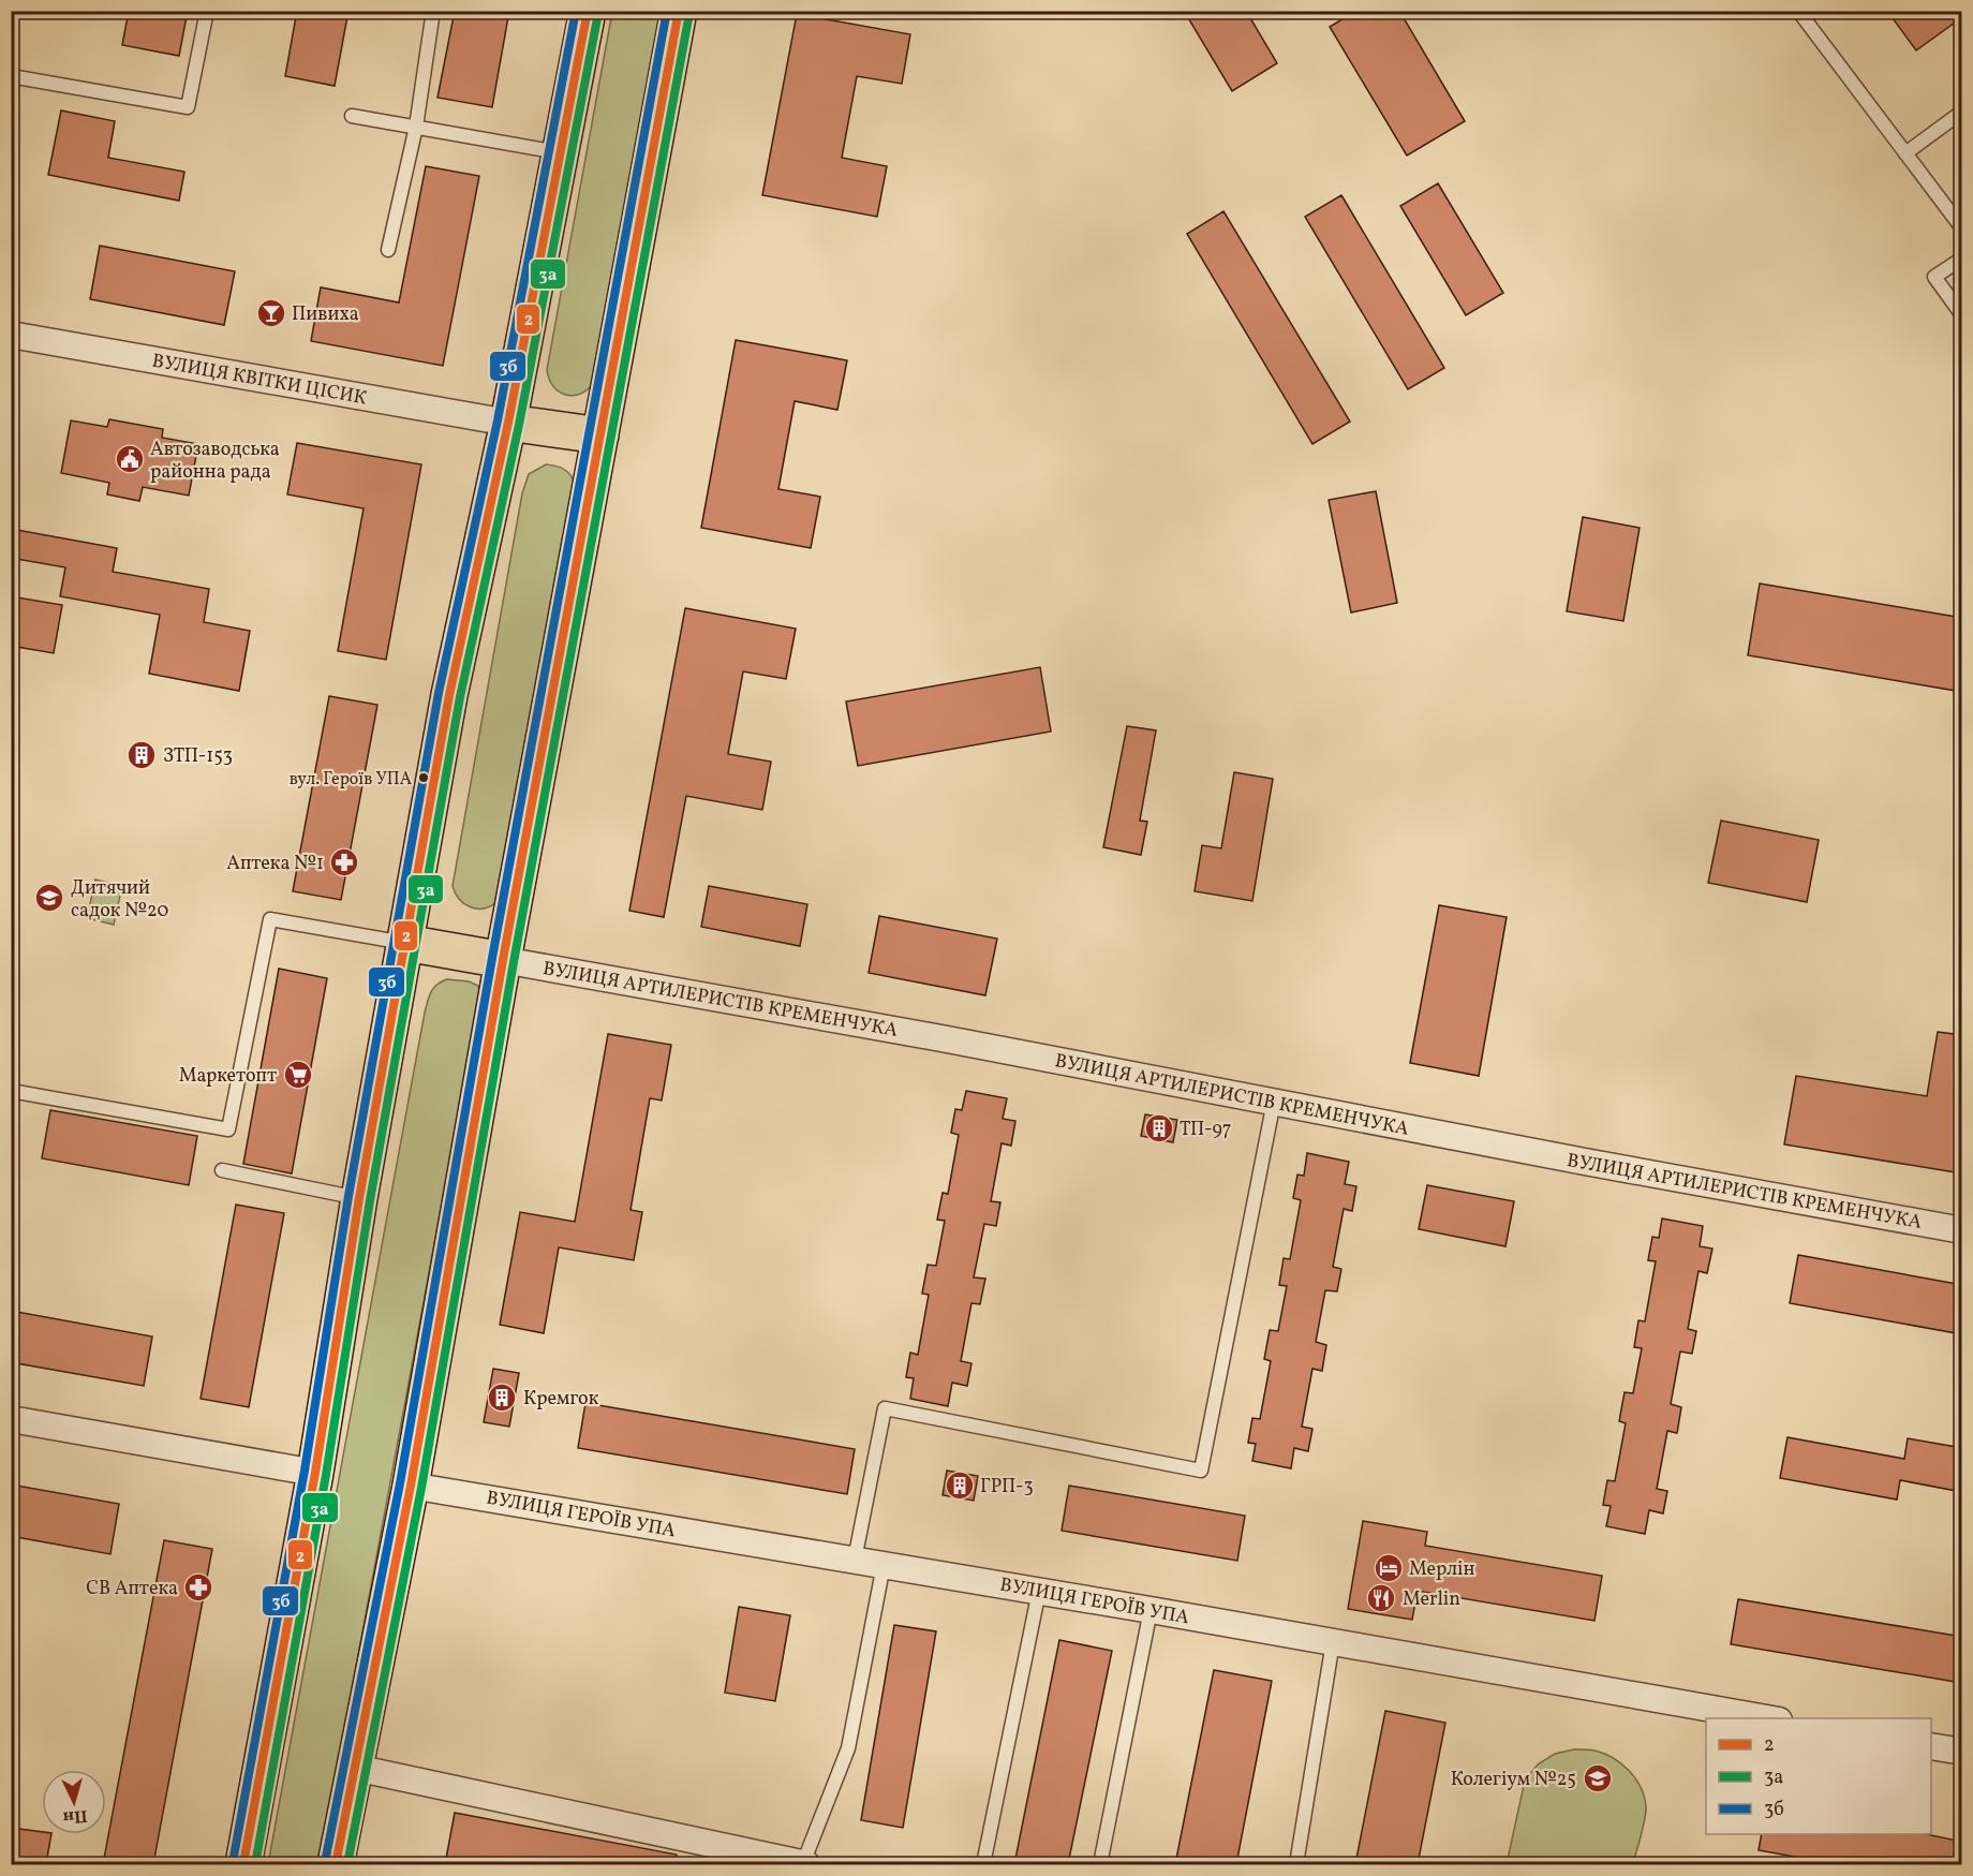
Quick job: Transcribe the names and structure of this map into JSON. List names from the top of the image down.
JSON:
{
  "streets": {
    "street": ["ВУЛИЦЯ КВІТКИ ЦІСИК", "ВУЛИЦЯ АРТИЛЕРИСТІВ КРЕМЕНЧУКА", "ВУЛИЦЯ ГЕРОЇВ УПА"]
  },
  "places": {
    "bar": ["Пивиха"],
    "public building": ["Автозаводська районна рада"],
    "building": [
      "ЗТП-153",
      "ТП-97",
      "Кремгок",
      "ГРП-3"
    ],
    "other": ["вул. Героїв УПА"],
    "pharmacy": ["Аптека №1", "СВ Аптека"],
    "school or university": ["Дитячий садок №20", "Колегіум №25"],
    "supermarket": ["Маркетопт"],
    "hotel": ["Мерлін"],
    "restaurant": ["Merlin"]
  },
  "lines": ["transit line 2", "transit line 3б", "transit line 3а"],
  "legend": ["2", "3а", "3б"],
  "north": "bottom"
}
